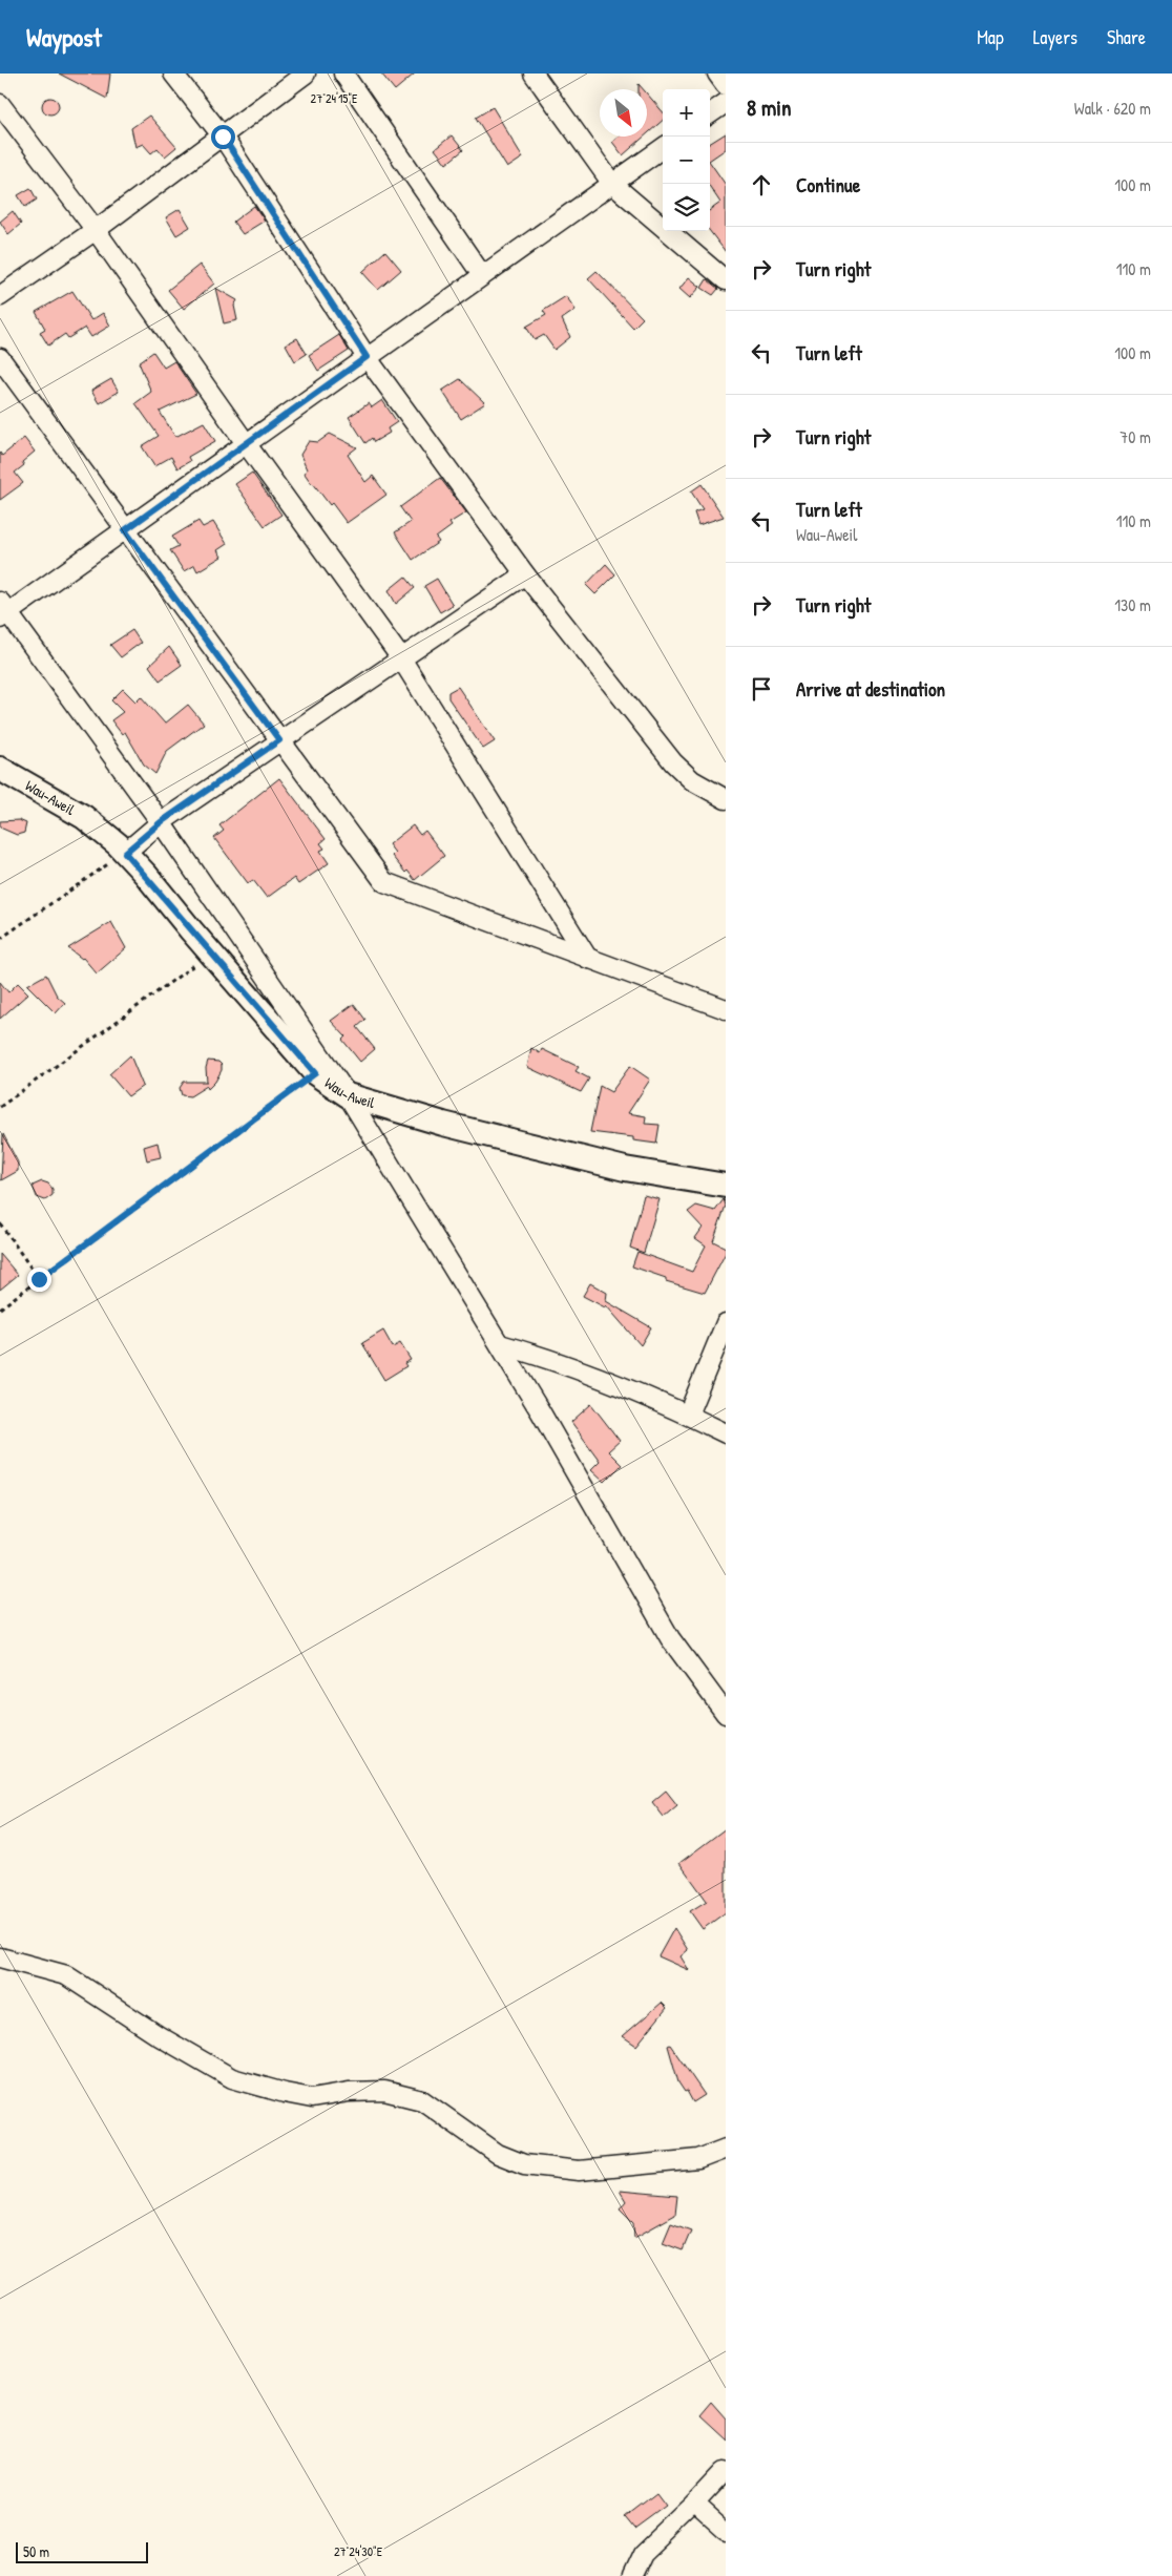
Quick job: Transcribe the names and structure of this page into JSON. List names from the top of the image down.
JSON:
{
  "streets": {
    "street": ["Wau-Aweil"]
  },
  "scale_bar": "50 m",
  "north": "bottom right",
  "page": {
    "header": "Waypost",
    "nav": ["Map", "Layers", "Share"],
    "heading": ["8 min", "Walk · 620 m"],
    "map_buttons": ["+", "−"],
    "list": [
      ["Continue", "100 m"],
      ["Turn right", "110 m"],
      ["Turn left", "100 m"],
      ["Turn right", "70 m"],
      ["Turn left", "Wau-Aweil", "110 m"],
      ["Turn right", "130 m"],
      "Arrive at destination"
    ],
    "scale": "50 m"
  },
  "coordinates": ["27°24'15\"E", "27°24'30\"E"]
}
